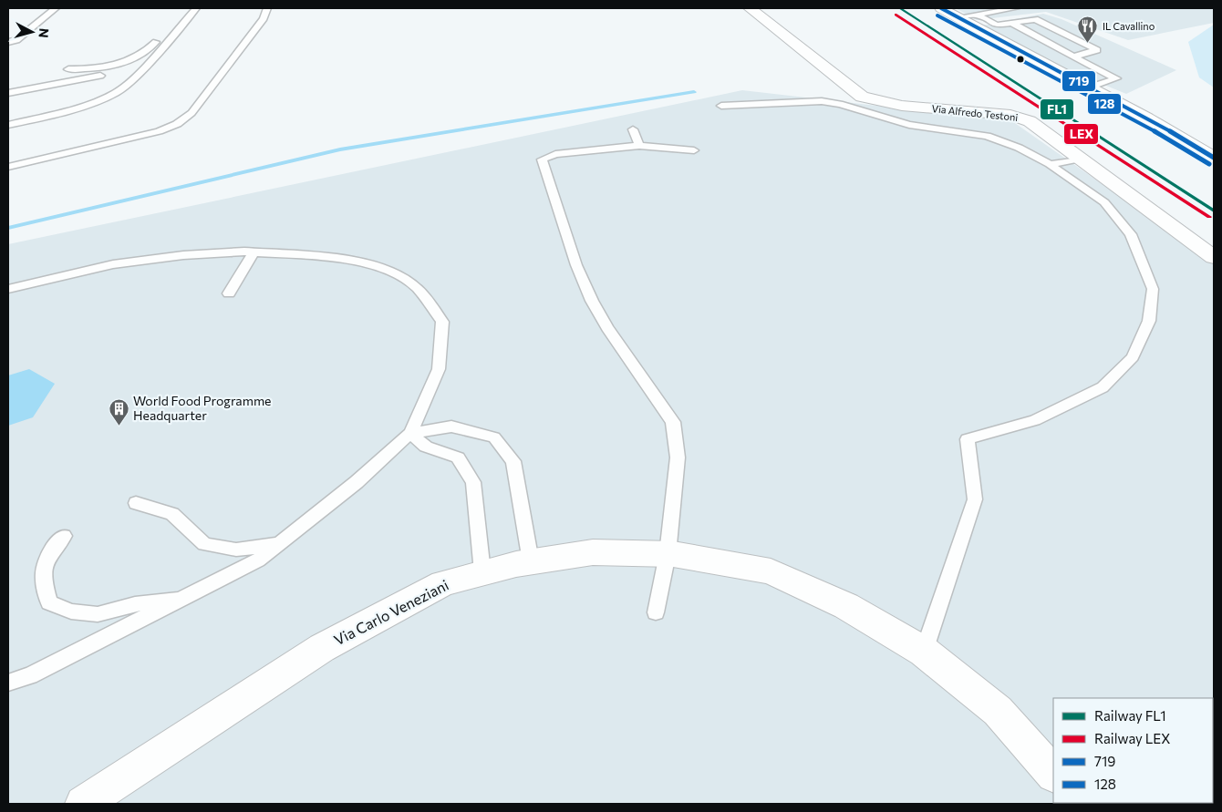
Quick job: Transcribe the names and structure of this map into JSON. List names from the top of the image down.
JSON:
{
  "streets": {
    "street": ["Via Alfredo Testoni", "Via Carlo Veneziani"]
  },
  "places": {
    "restaurant": ["IL Cavallino"],
    "building": ["World Food Programme Headquarter"]
  },
  "lines": [
    "rail line FL1",
    "transit line 719",
    "rail line LEX",
    "transit line 128"
  ],
  "legend": [
    "Railway FL1",
    "Railway LEX",
    "719",
    "128"
  ],
  "north": "right"
}
